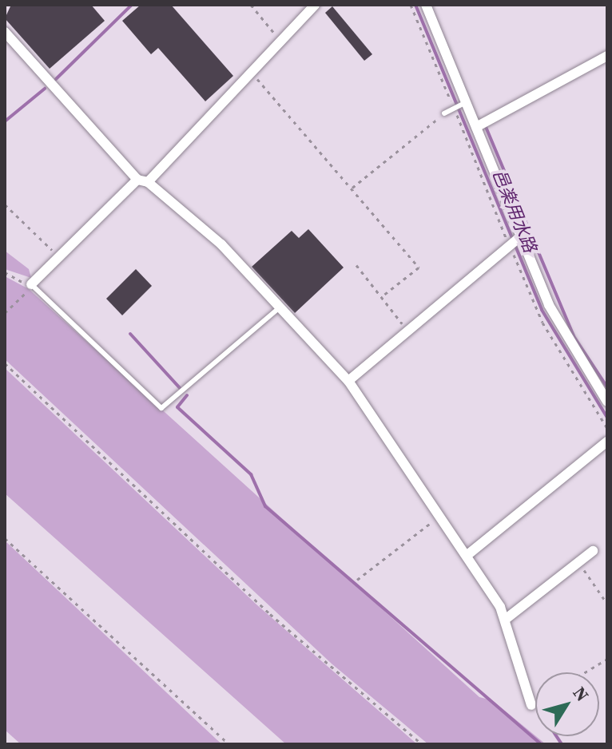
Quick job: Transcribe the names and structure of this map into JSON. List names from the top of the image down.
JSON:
{
  "water": ["邑楽用水路"],
  "north": "top right"
}
